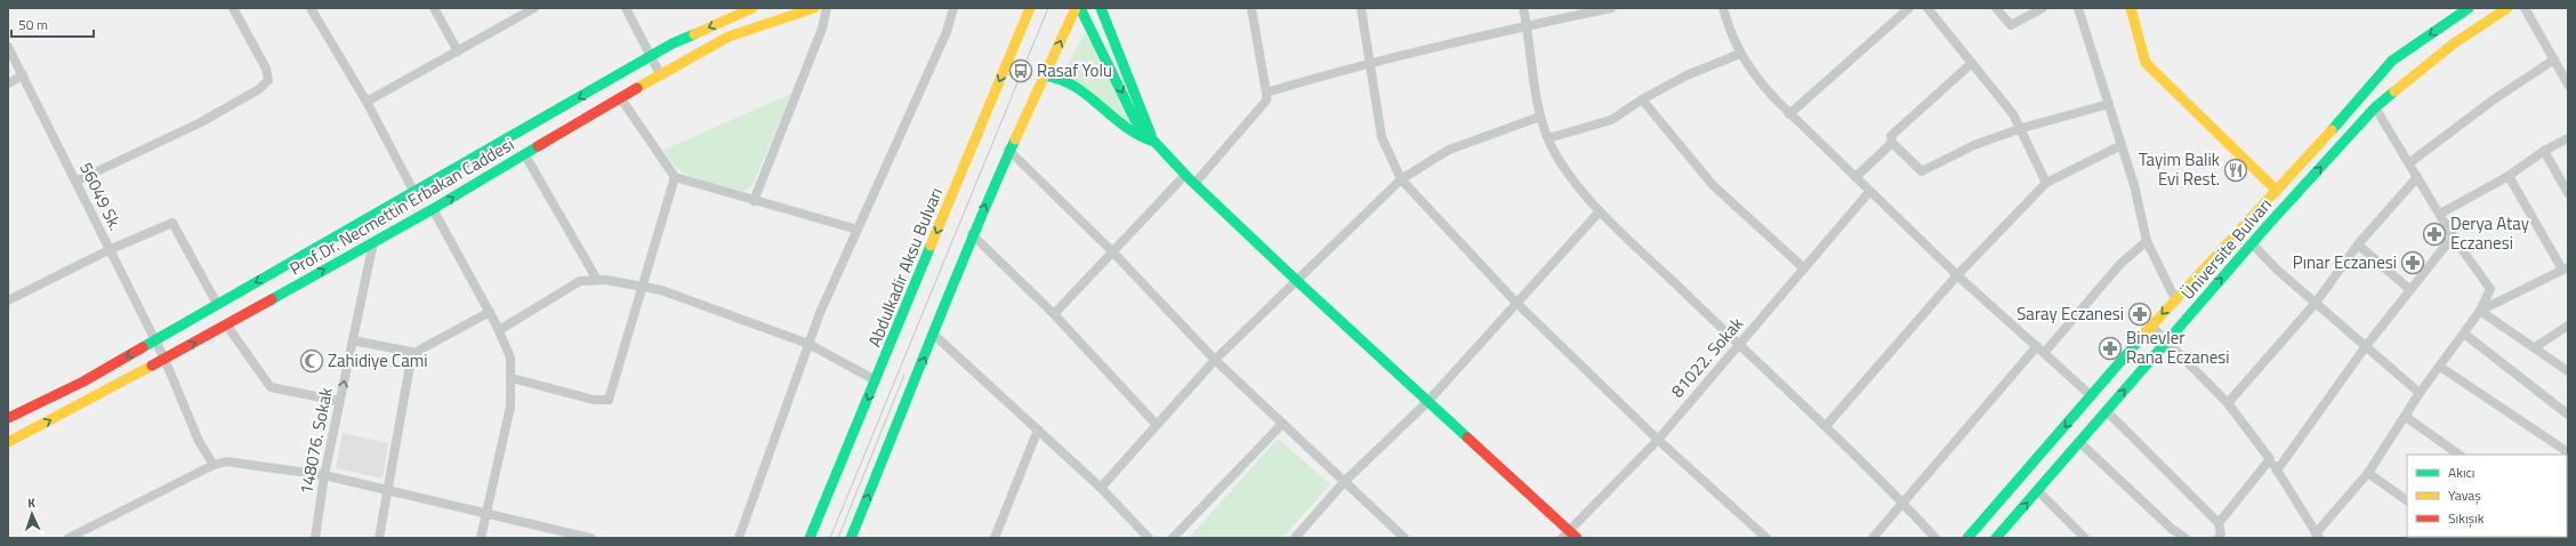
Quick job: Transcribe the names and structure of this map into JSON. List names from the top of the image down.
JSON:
{
  "streets": {
    "main road": ["Prof.Dr. Necmettin Erbakan Caddesi", "Üniversite Bulvarı", "Abdulkadir Aksu Bulvarı"],
    "street": ["56049 Sk.", "81022. Sokak", "148076. Sokak"]
  },
  "crossings": [
    ["56049 Sk.", "Prof.Dr. Necmettin Erbakan Caddesi"],
    ["Prof.Dr. Necmettin Erbakan Caddesi", "148076. Sokak"]
  ],
  "places": {
    "bus stop": ["Rasaf Yolu"],
    "restaurant": ["Tayim Balik Evi Rest."],
    "pharmacy": [
      "Derya Atay Eczanesi",
      "Pınar Eczanesi",
      "Saray Eczanesi",
      "Binevler Rana Eczanesi"
    ],
    "mosque": ["Zahidiye Cami"]
  },
  "legend": ["Akıcı", "Yavaş", "Sıkışık"],
  "scale_bar": "50 m",
  "north": "top"
}
